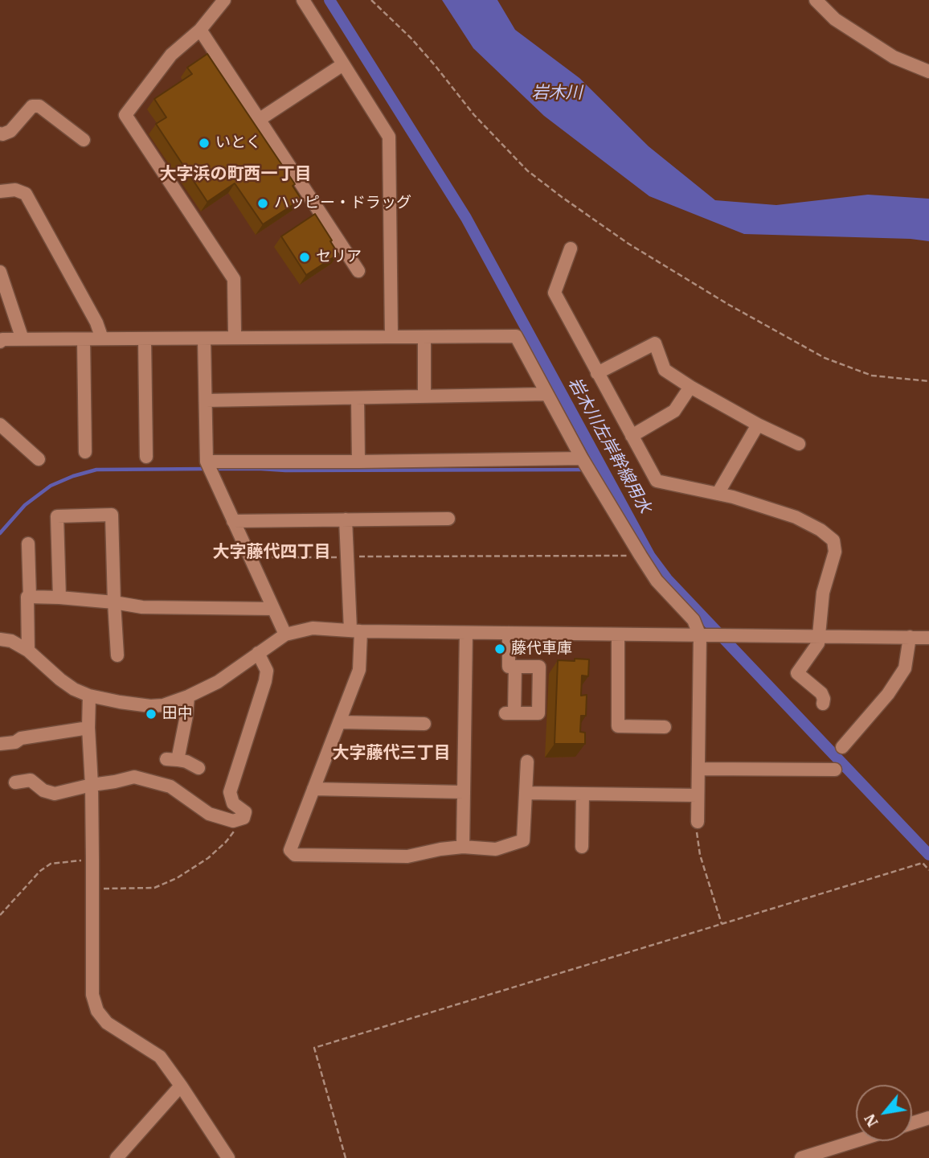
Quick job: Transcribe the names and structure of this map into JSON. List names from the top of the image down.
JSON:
{
  "districts": ["大字浜の町西一丁目", "大字藤代四丁目", "大字藤代三丁目"],
  "water": ["岩木川", "岩木川左岸幹線用水"],
  "places": [
    "いとく",
    "ハッピー・ドラッグ",
    "セリア",
    "藤代車庫",
    "田中"
  ],
  "north": "bottom left"
}
